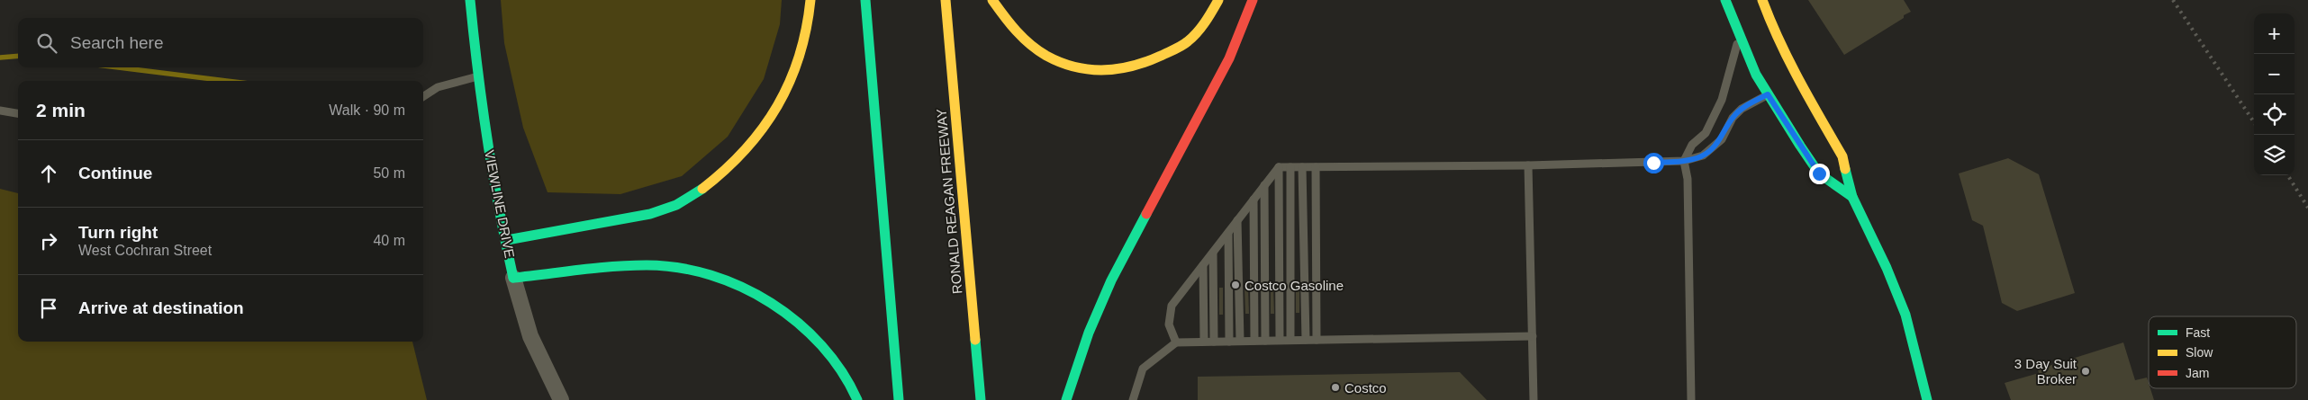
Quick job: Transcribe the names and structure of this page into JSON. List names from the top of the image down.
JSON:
{
  "streets": {
    "main road": ["RONALD REAGAN FREEWAY", "VIEWLINE DRIVE"]
  },
  "places": ["Costco Gasoline", "3 Day Suit Broker", "Costco"],
  "legend": ["Fast", "Slow", "Jam"],
  "page": {
    "map_buttons": ["+", "−"],
    "search": "Search here",
    "heading": ["2 min", "Walk · 90 m"],
    "list": [
      ["Continue", "50 m"],
      ["Turn right", "West Cochran Street", "40 m"],
      "Arrive at destination"
    ]
  }
}
